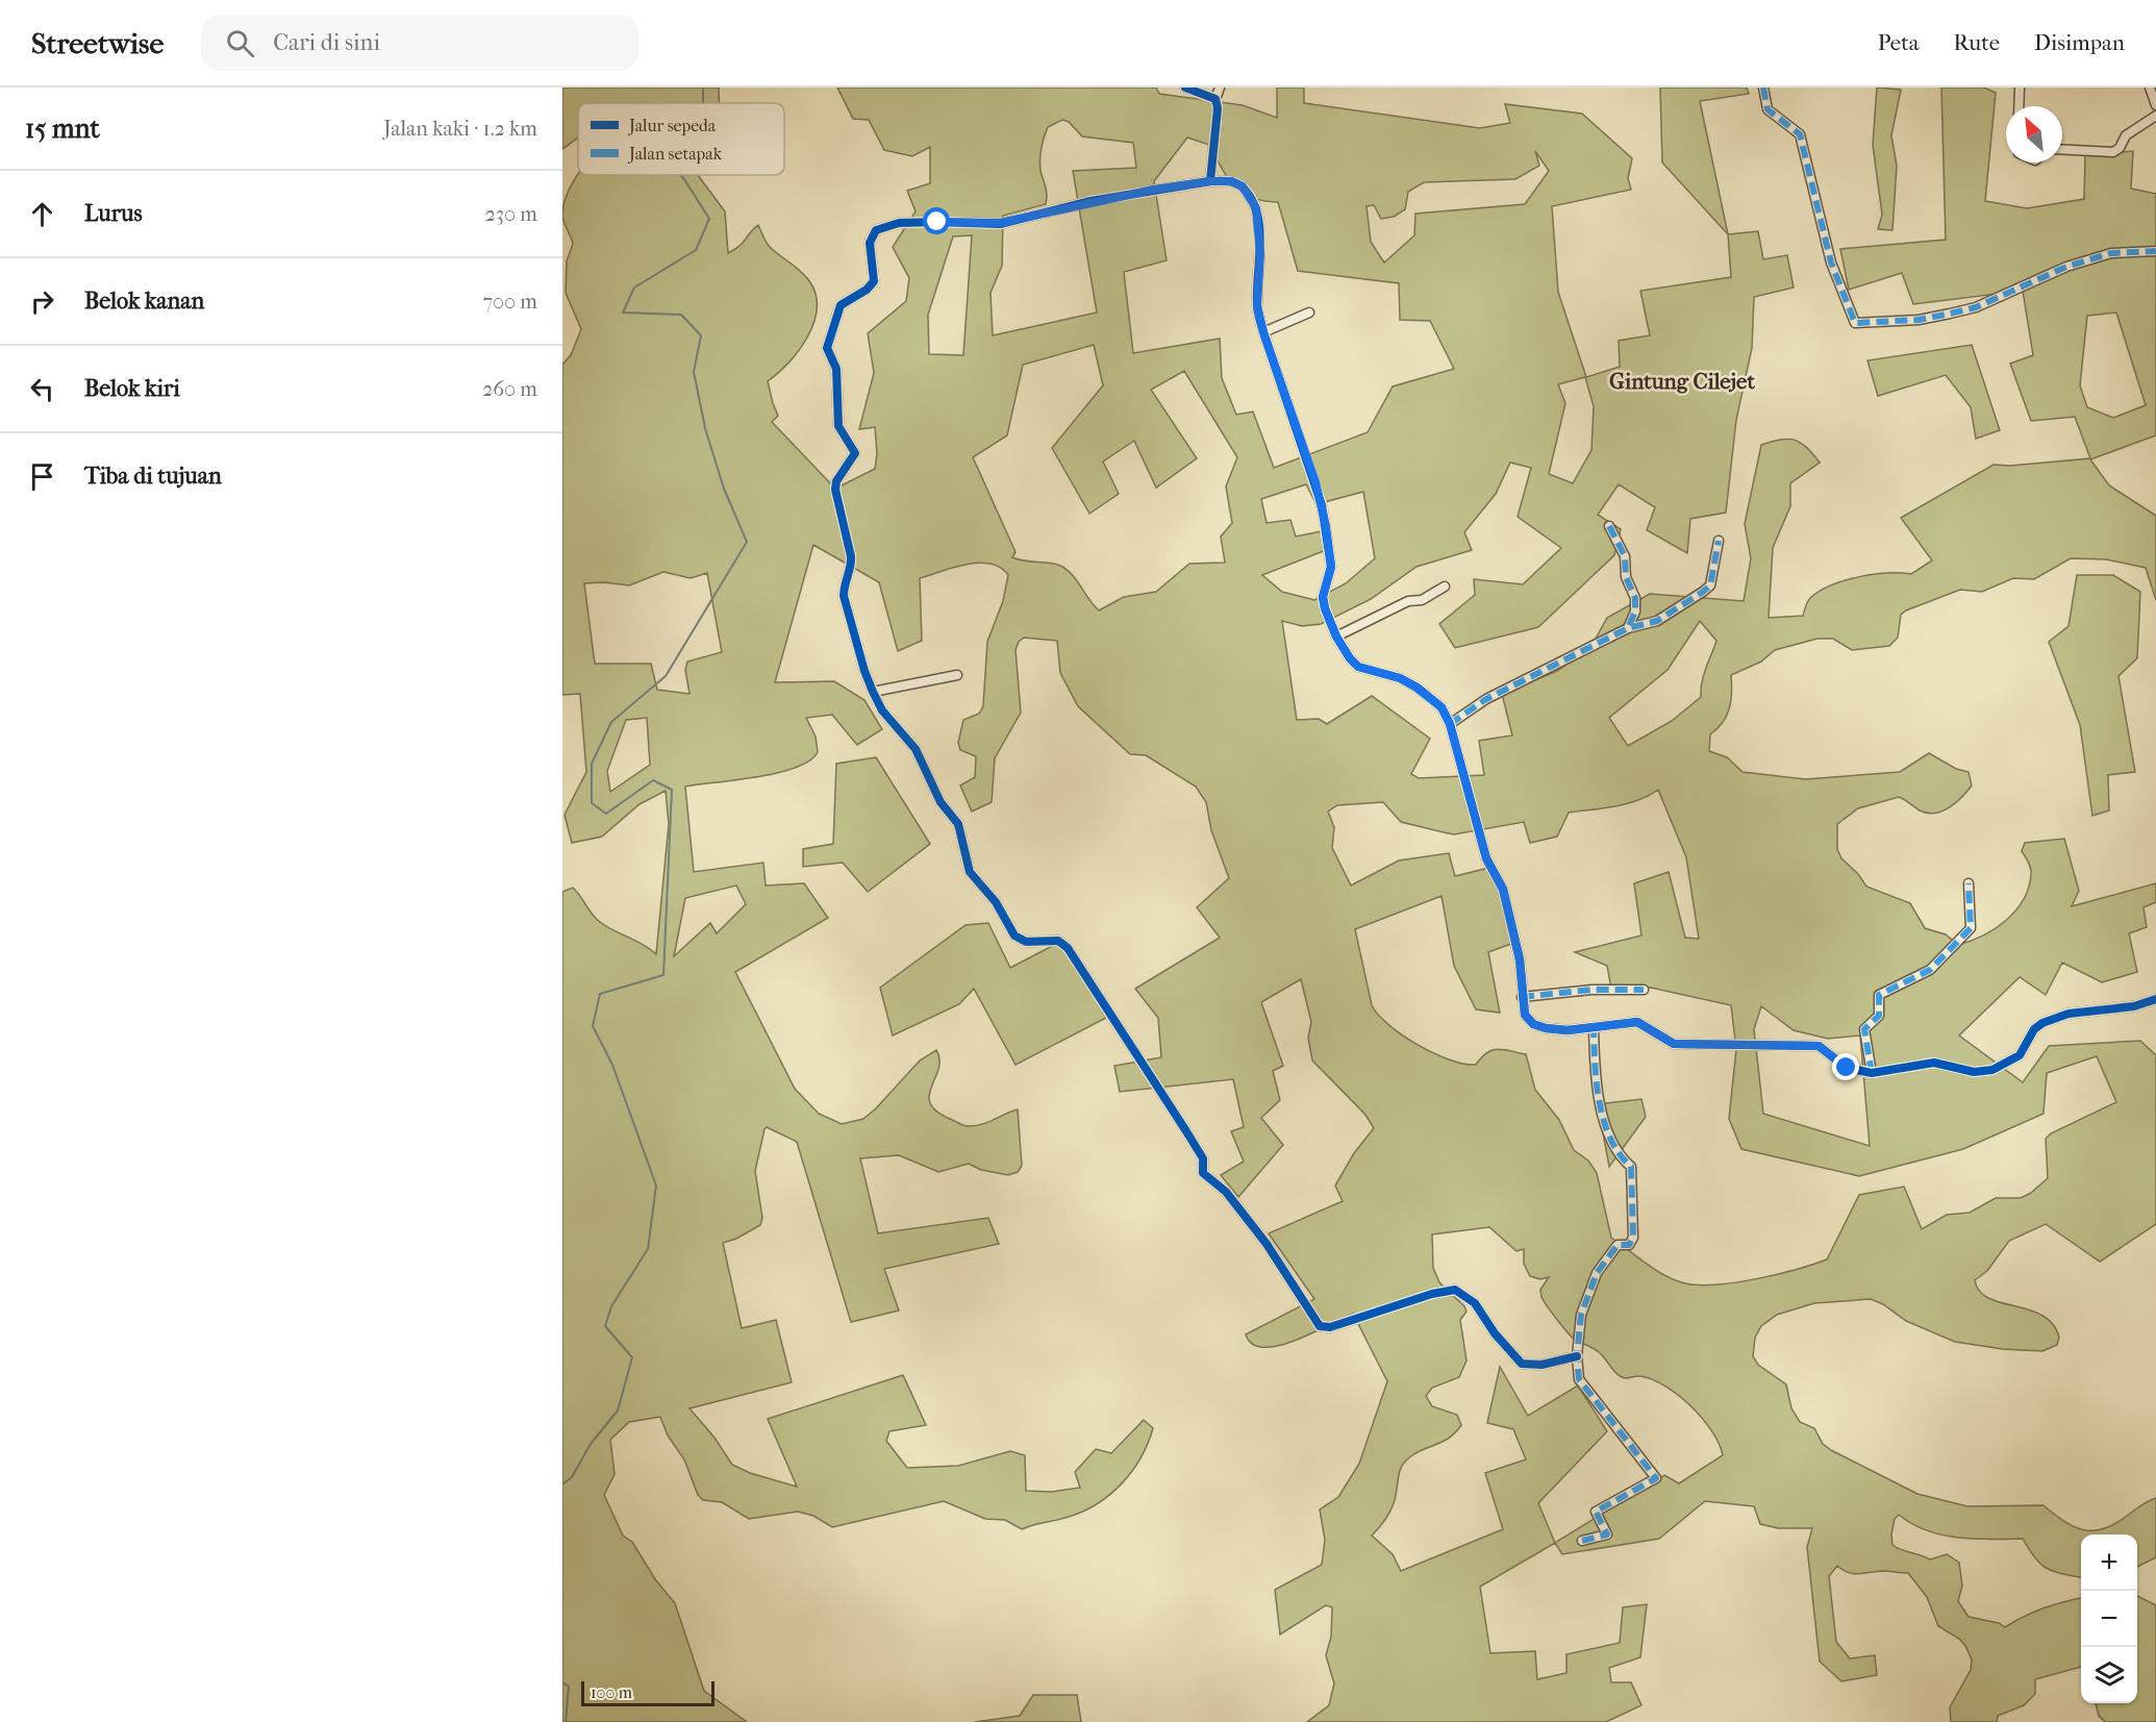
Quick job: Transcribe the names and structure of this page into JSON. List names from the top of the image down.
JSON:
{
  "districts": ["Gintung Cilejet"],
  "legend": ["Jalur sepeda", "Jalan setapak"],
  "scale_bar": "100 m",
  "north": "top left",
  "page": {
    "header": "Streetwise",
    "search": "Cari di sini",
    "nav": ["Peta", "Rute", "Disimpan"],
    "heading": ["15 mnt", "Jalan kaki · 1.2 km"],
    "list": [
      ["Lurus", "230 m"],
      ["Belok kanan", "700 m"],
      ["Belok kiri", "260 m"],
      "Tiba di tujuan"
    ],
    "map_buttons": ["+", "−"],
    "scale": "100 m"
  }
}
